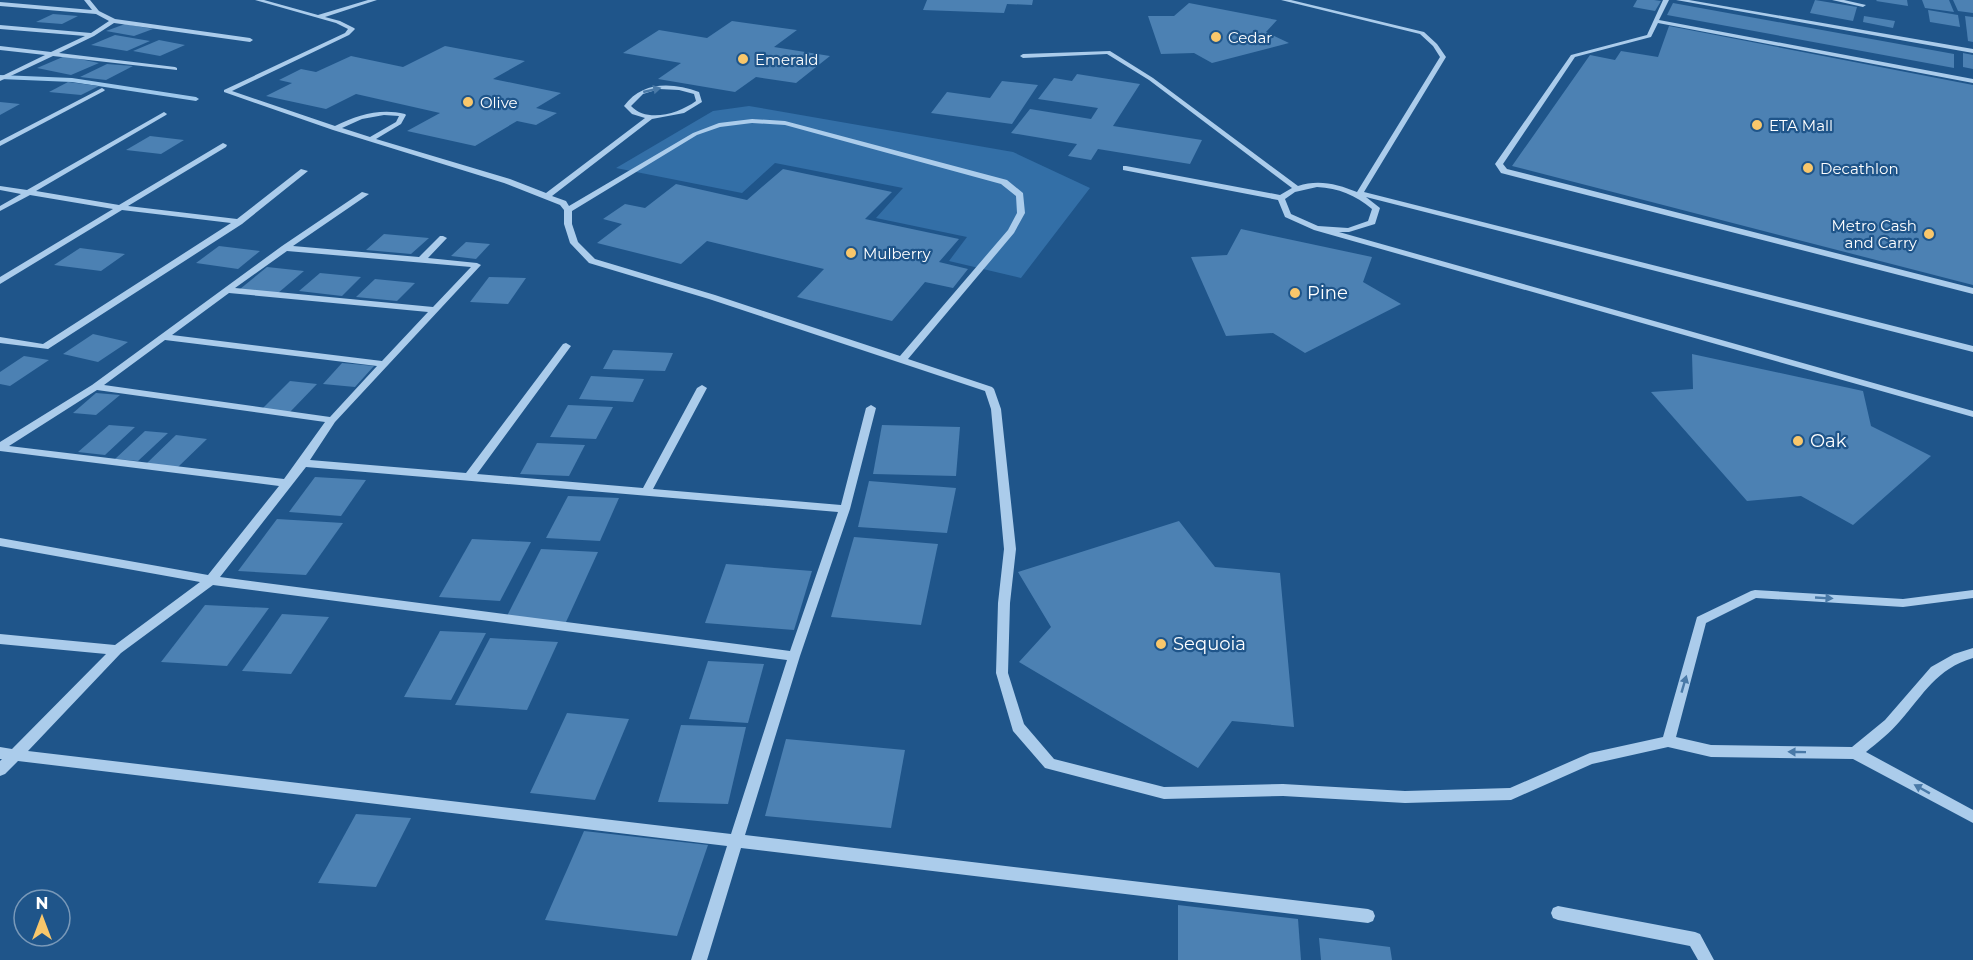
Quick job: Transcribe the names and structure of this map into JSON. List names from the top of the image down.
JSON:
{
  "places": [
    "Cedar",
    "Emerald",
    "Olive",
    "ETA Mall",
    "Decathlon",
    "Metro Cash and Carry",
    "Mulberry",
    "Pine",
    "Oak",
    "Sequoia"
  ],
  "north": "top"
}
